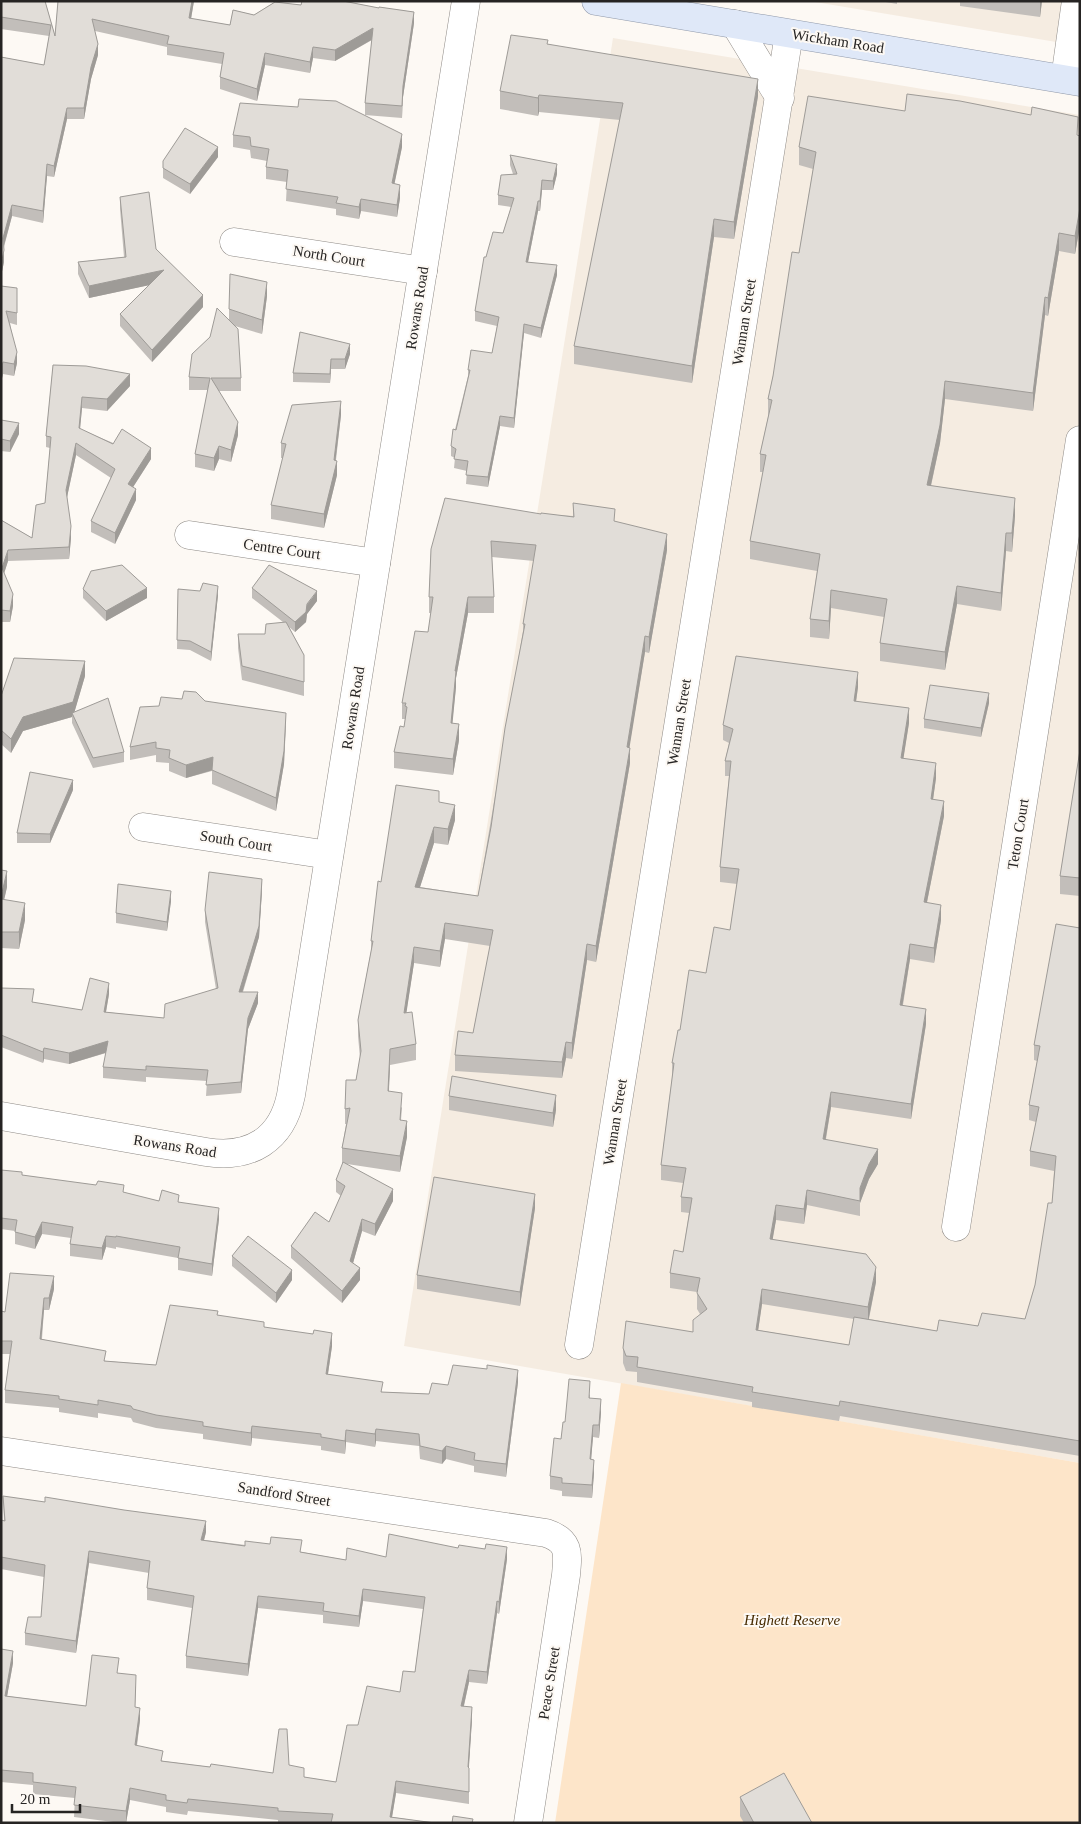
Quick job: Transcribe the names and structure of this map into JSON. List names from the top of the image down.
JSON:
{
  "streets": {
    "main road": ["Wickham Road"],
    "street": [
      "North Court",
      "Rowans Road",
      "Wannan Street",
      "Centre Court",
      "Teton Court",
      "South Court",
      "Sandford Street",
      "Peace Street"
    ]
  },
  "crossings": [
    ["Wickham Road", "Wannan Street"],
    ["North Court", "Rowans Road"],
    ["Rowans Road", "Centre Court"],
    ["Rowans Road", "South Court"],
    ["Sandford Street", "Peace Street"]
  ],
  "parks": ["Highett Reserve"],
  "scale_bar": "20 m"
}
